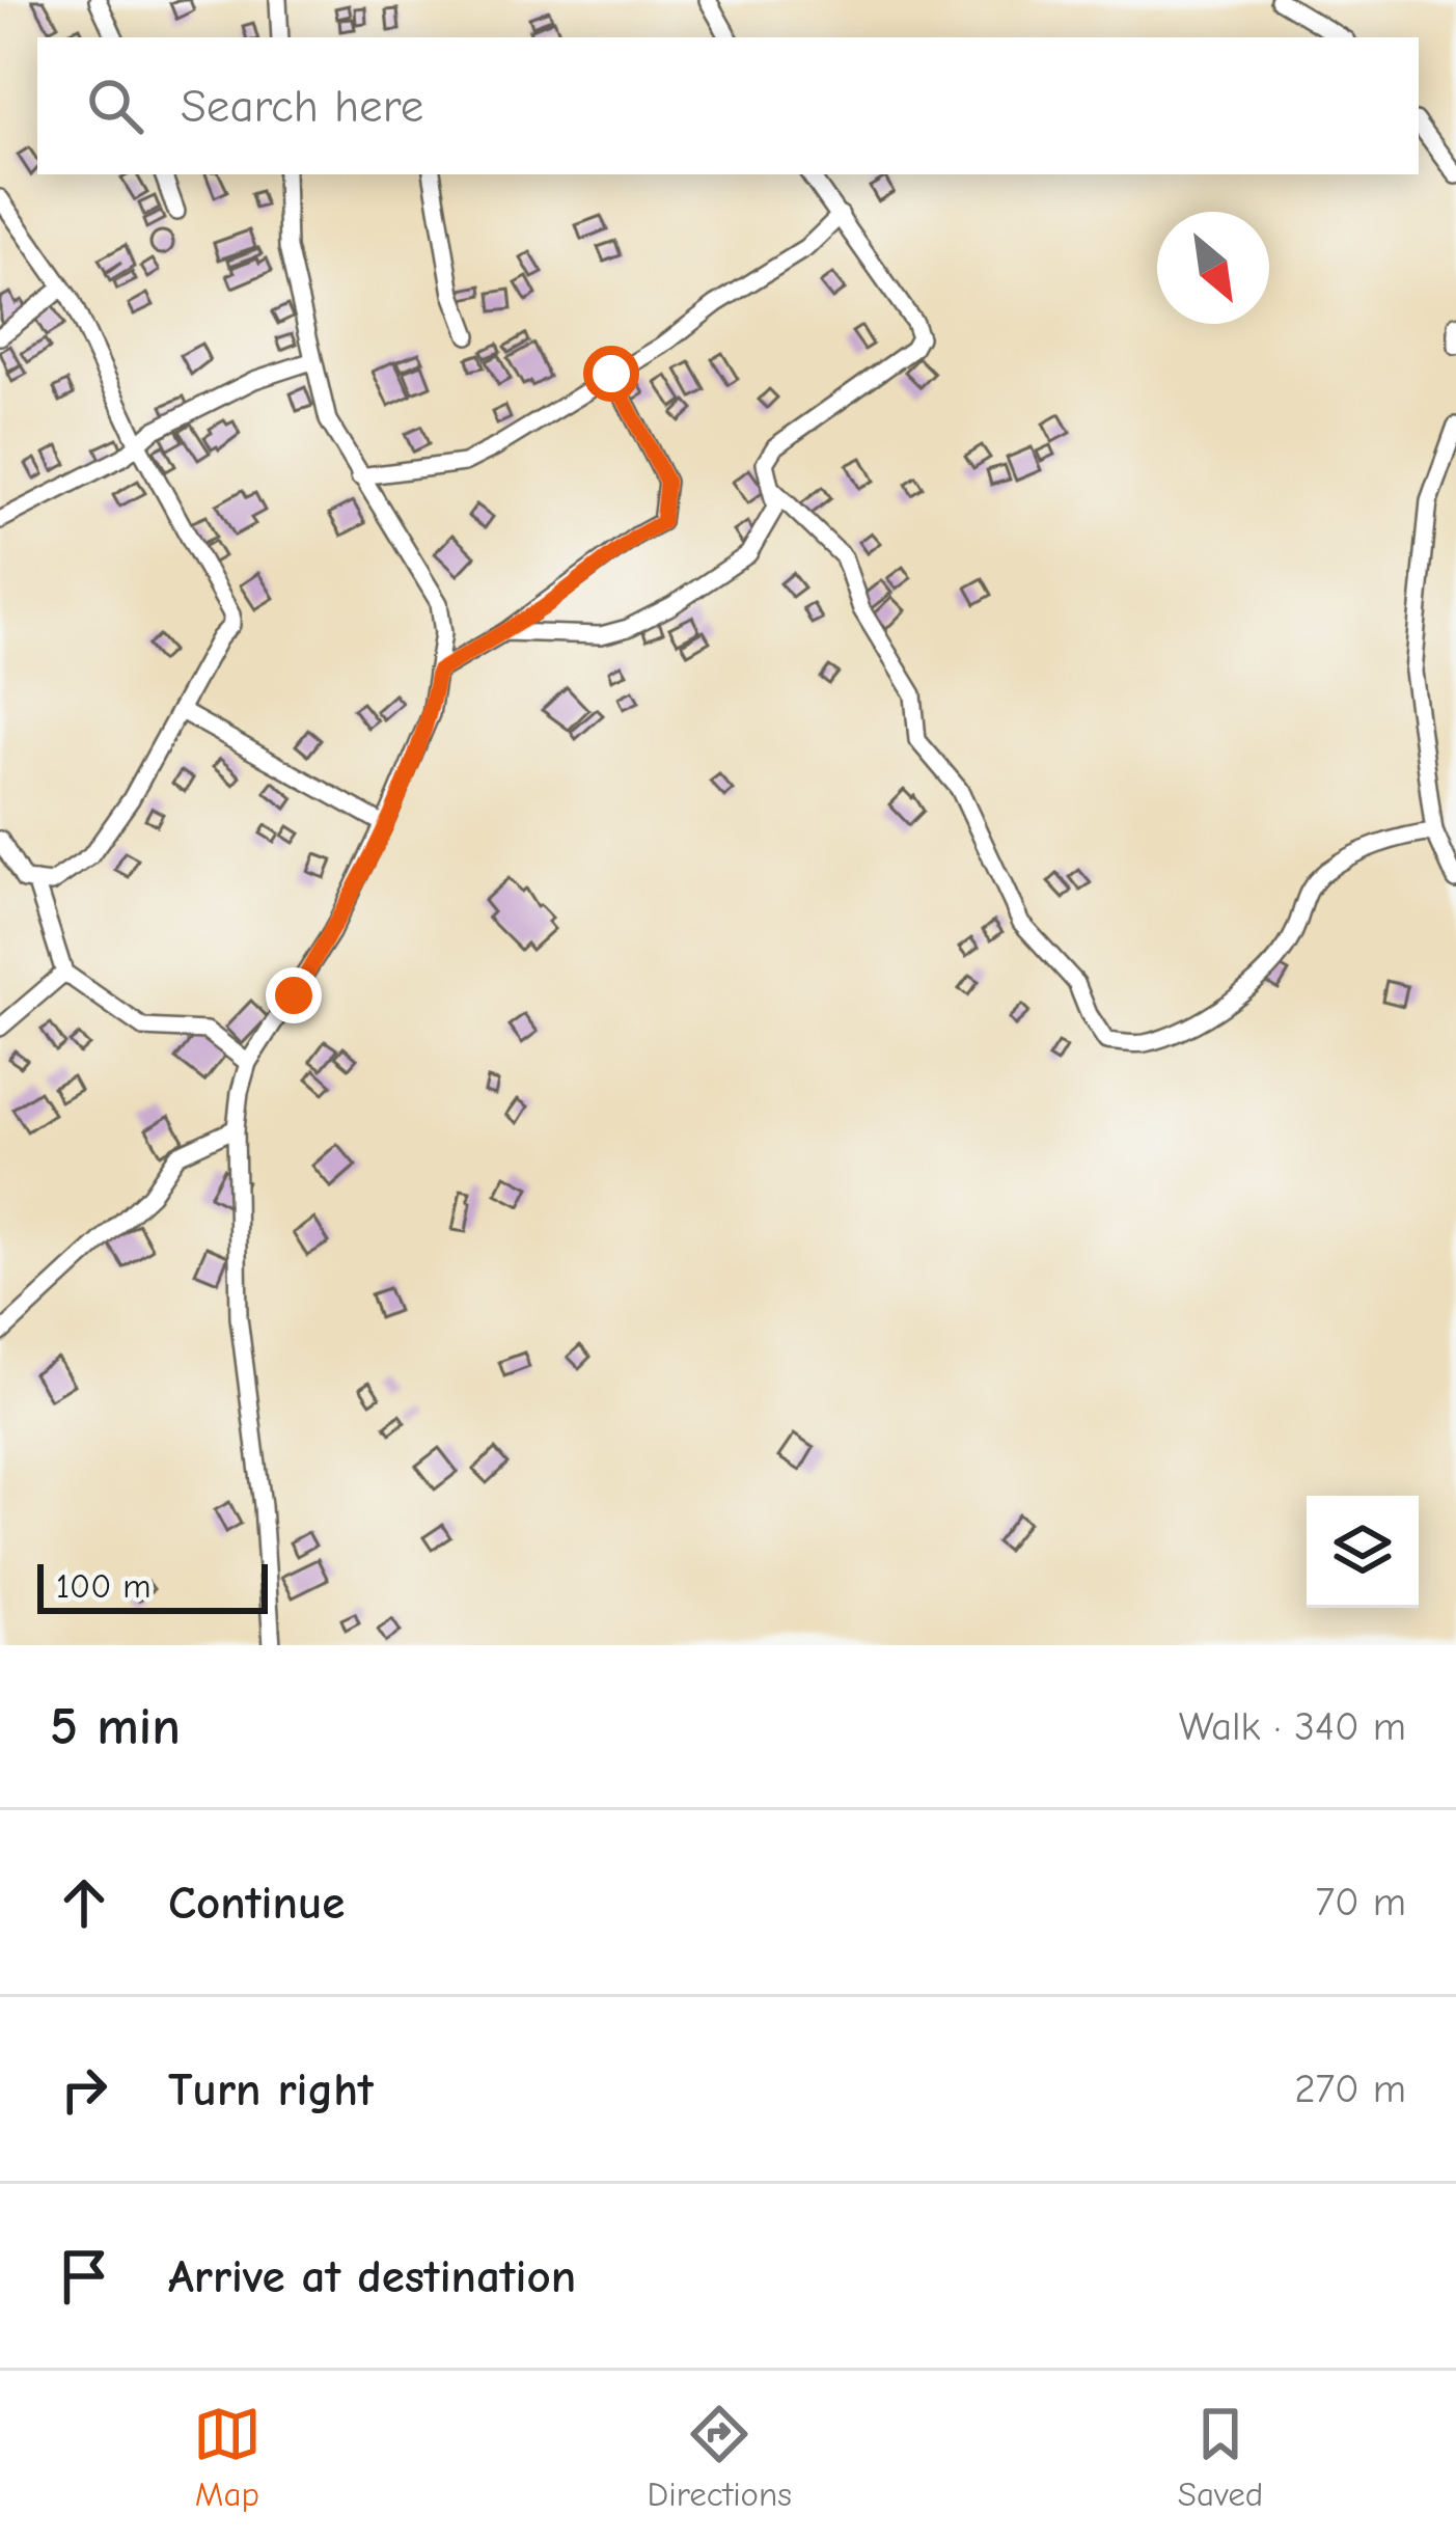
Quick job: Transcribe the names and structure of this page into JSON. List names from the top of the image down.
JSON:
{
  "scale_bar": "100 m",
  "north": "bottom right",
  "page": {
    "search": "Search here",
    "scale": "100 m",
    "heading": ["5 min", "Walk · 340 m"],
    "list": [
      ["Continue", "70 m"],
      ["Turn right", "270 m"],
      "Arrive at destination"
    ],
    "nav": ["Map", "Directions", "Saved"]
  }
}
